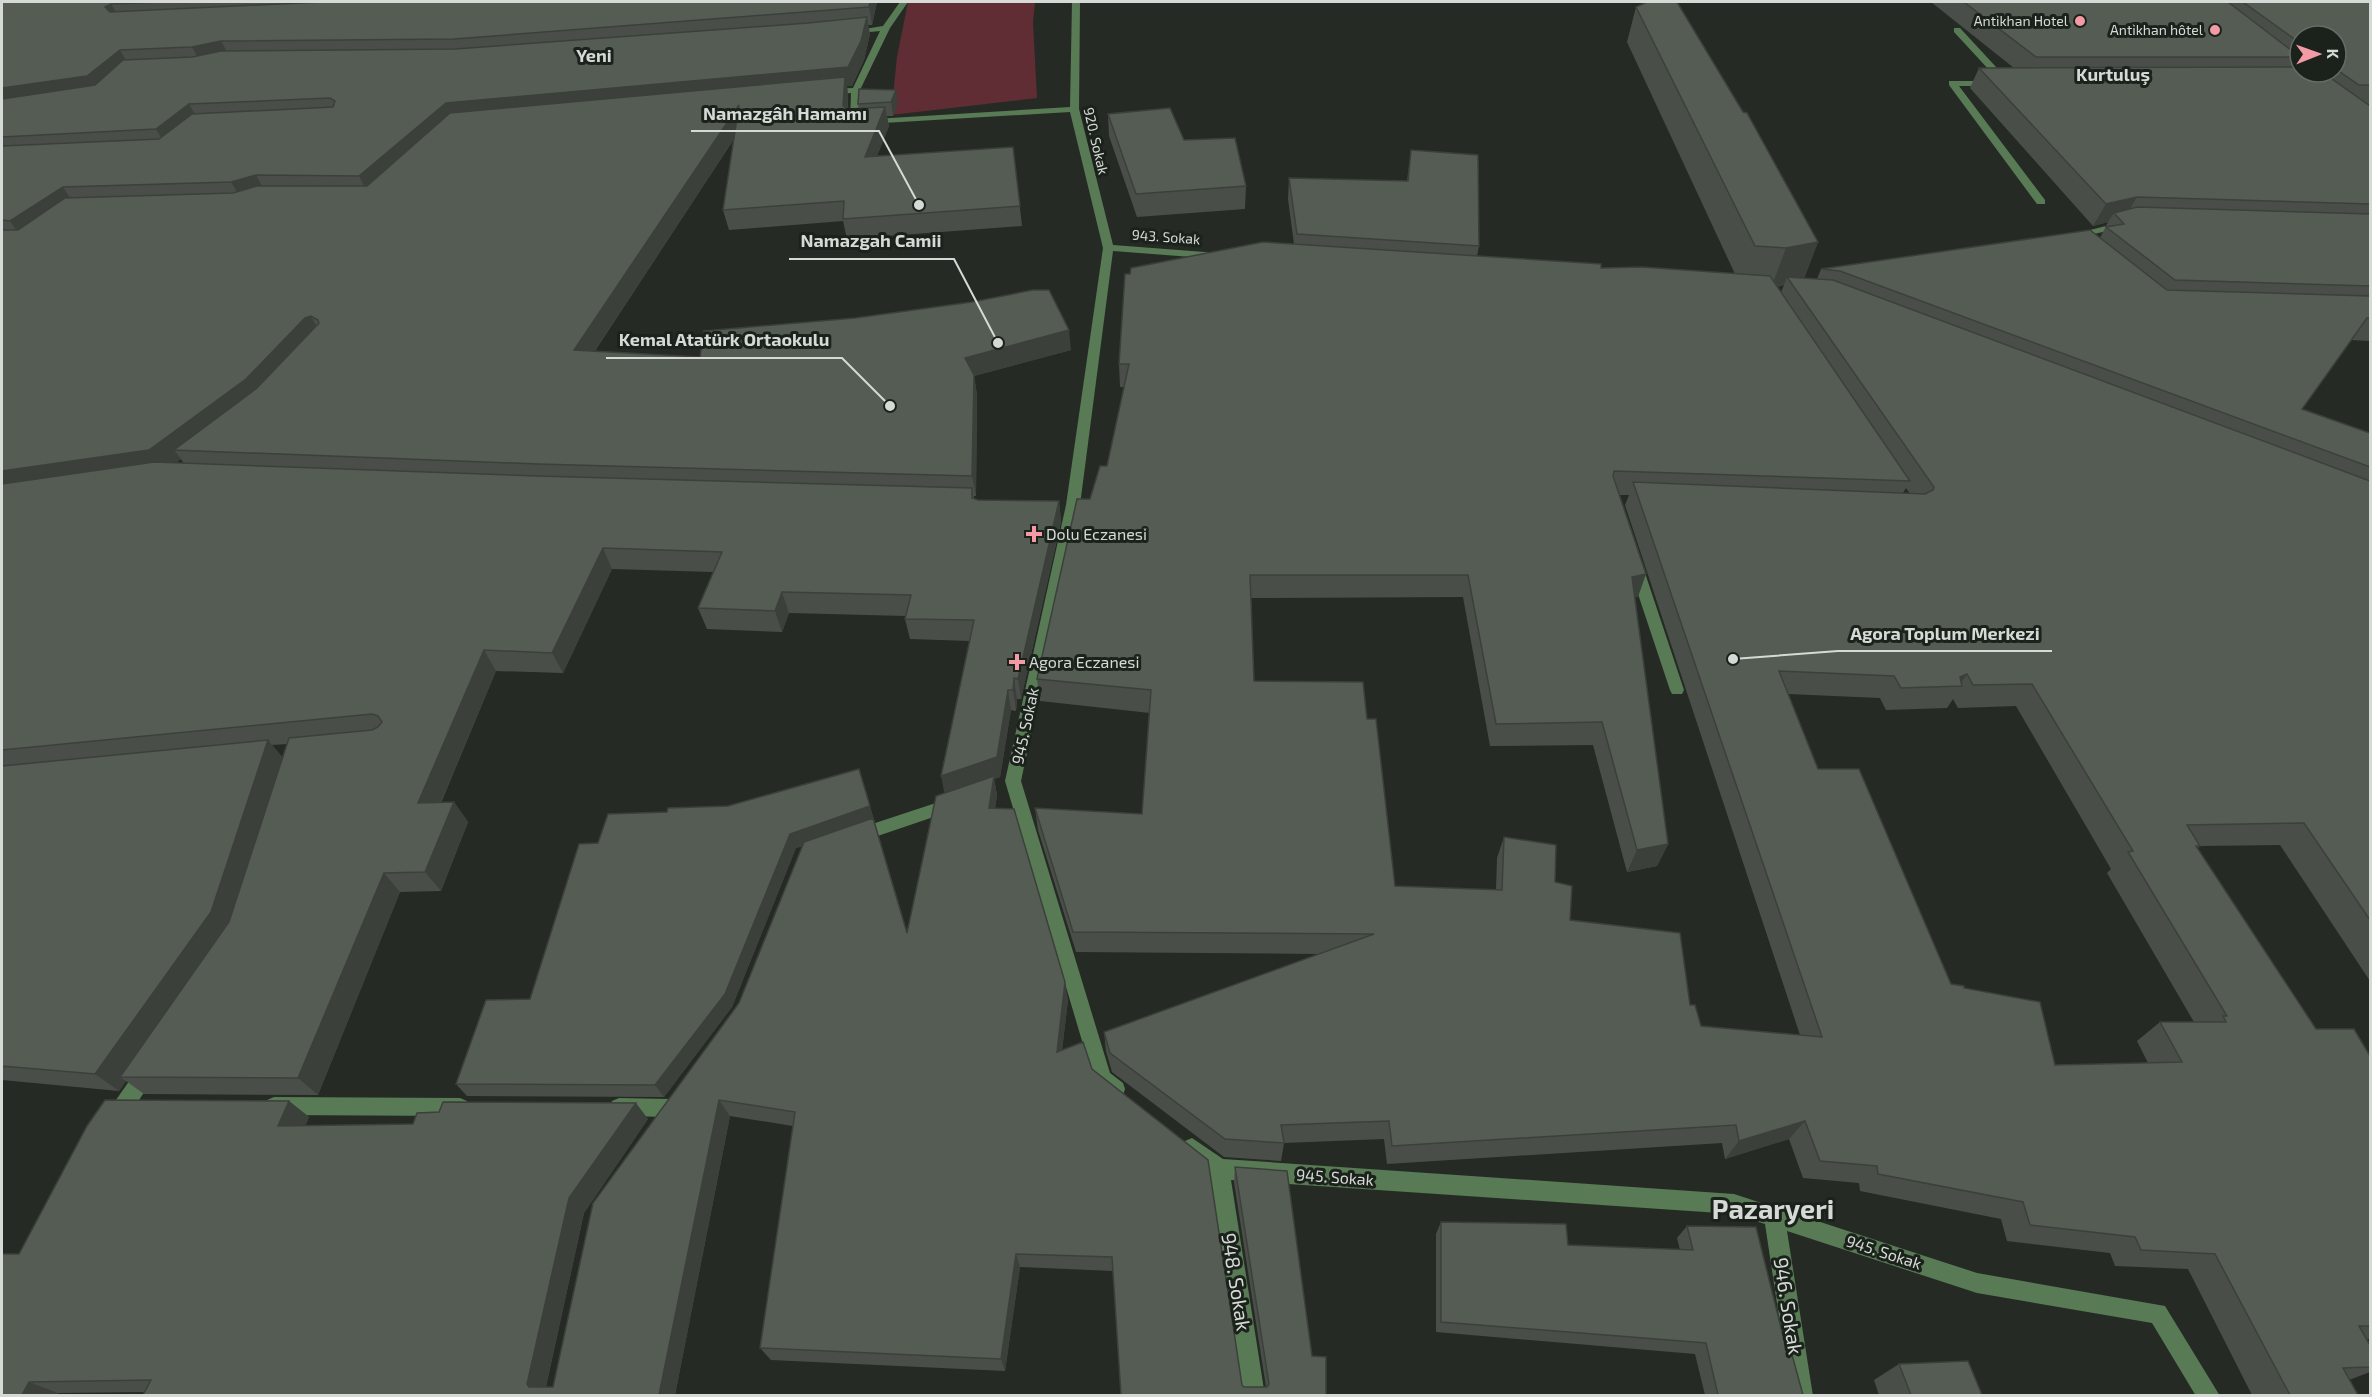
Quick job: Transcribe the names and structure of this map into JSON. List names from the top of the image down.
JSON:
{
  "streets": {
    "street": [
      "920. Sokak",
      "943. Sokak",
      "945. Sokak",
      "948. Sokak",
      "946. Sokak"
    ]
  },
  "crossings": [
    ["920. Sokak", "943. Sokak"],
    ["920. Sokak", "945. Sokak"],
    ["943. Sokak", "945. Sokak"],
    ["945. Sokak", "948. Sokak"],
    ["945. Sokak", "946. Sokak"]
  ],
  "districts": ["Yeni", "Kurtuluş", "Pazaryeri"],
  "places": {
    "other": [
      "Antikhan Hotel",
      "Antikhan hôtel",
      "Namazgâh Hamamı",
      "Namazgah Camii",
      "Kemal Atatürk Ortaokulu",
      "Agora Toplum Merkezi"
    ],
    "health": ["Dolu Eczanesi", "Agora Eczanesi"]
  },
  "north": "right"
}
